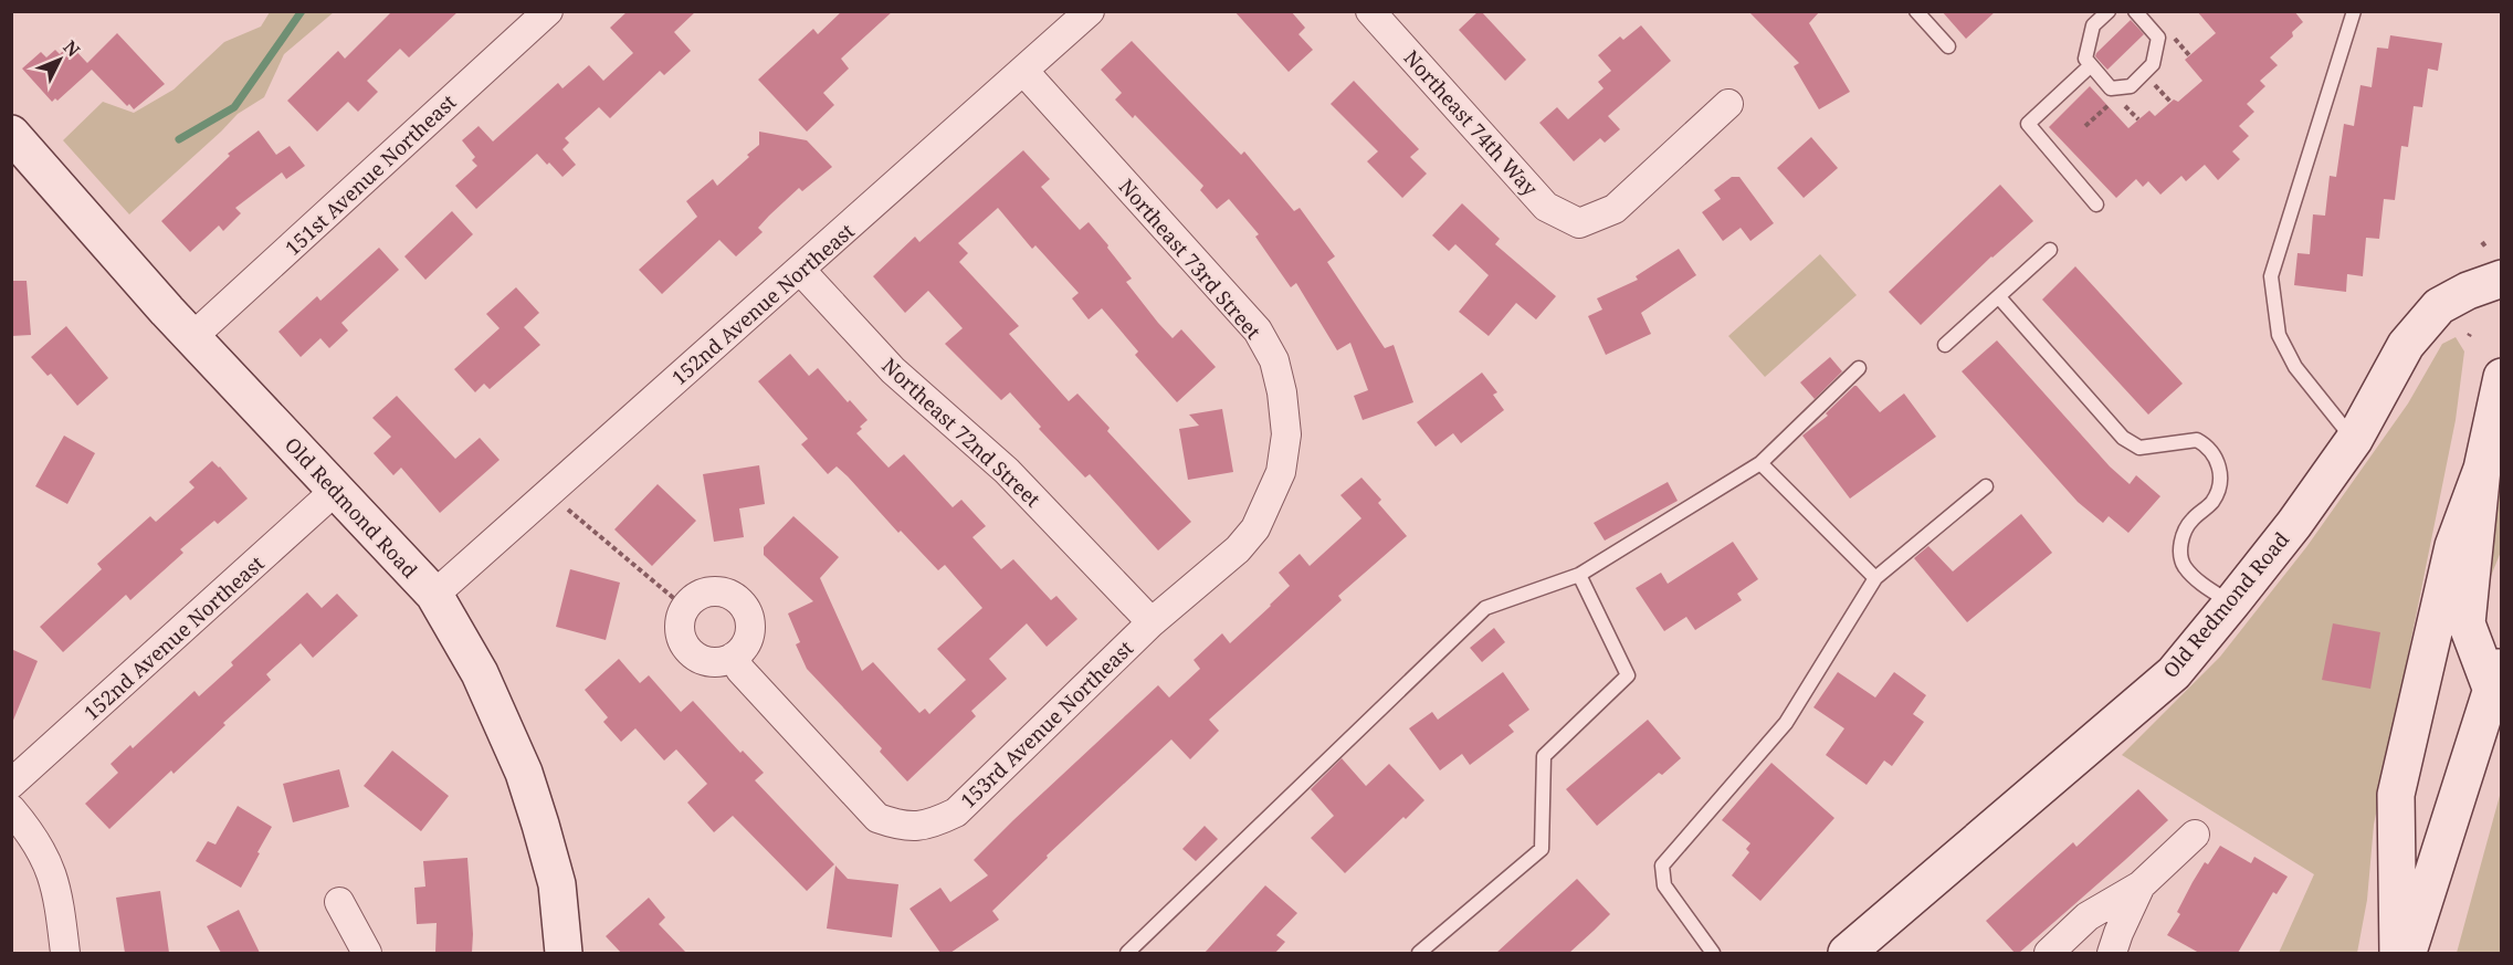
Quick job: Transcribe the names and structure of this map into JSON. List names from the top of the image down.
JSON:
{
  "streets": {
    "main road": ["Old Redmond Road"],
    "street": [
      "Northeast 74th Way",
      "151st Avenue Northeast",
      "Northeast 73rd Street",
      "152nd Avenue Northeast",
      "Northeast 72nd Street",
      "153rd Avenue Northeast"
    ]
  },
  "crossings": [
    ["151st Avenue Northeast", "Old Redmond Road"],
    ["Northeast 73rd Street", "152nd Avenue Northeast"],
    ["Northeast 73rd Street", "Northeast 72nd Street"],
    ["Northeast 73rd Street", "153rd Avenue Northeast"],
    ["152nd Avenue Northeast", "Northeast 72nd Street"],
    ["152nd Avenue Northeast", "Old Redmond Road"],
    ["Northeast 72nd Street", "153rd Avenue Northeast"]
  ],
  "north": "top right"
}
